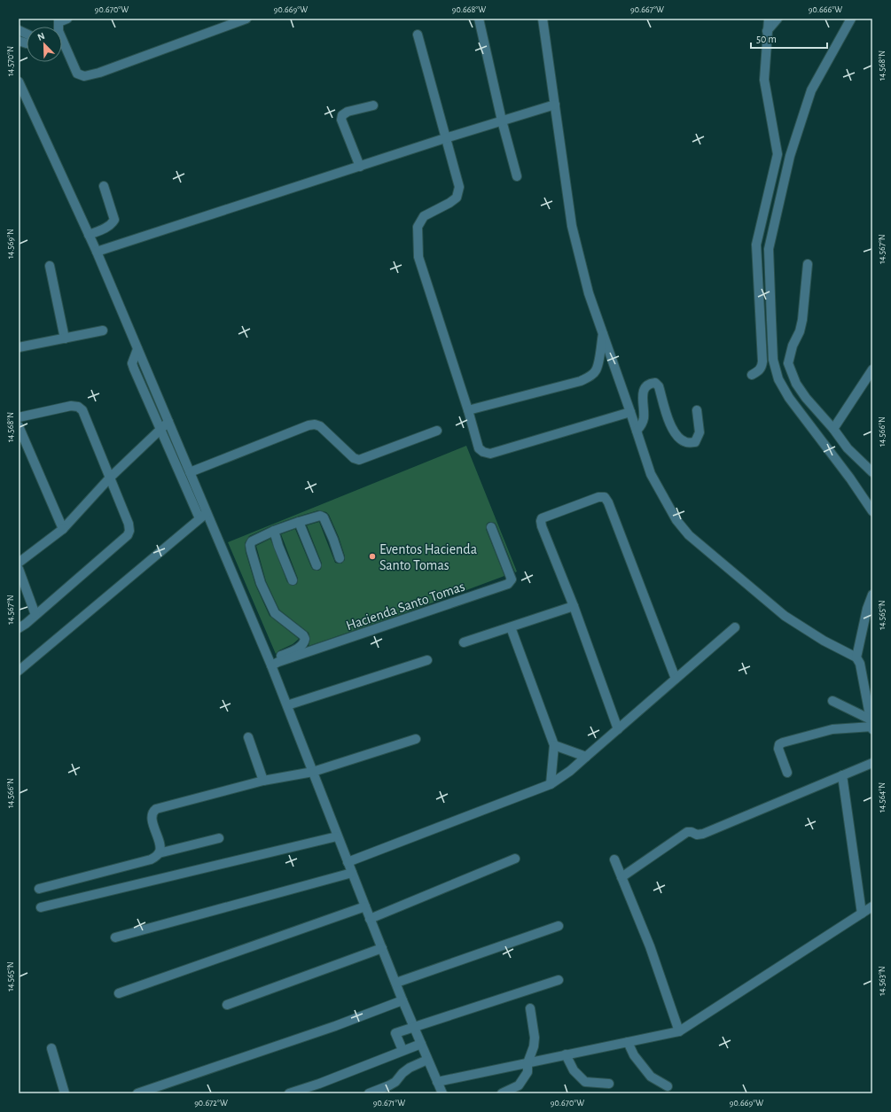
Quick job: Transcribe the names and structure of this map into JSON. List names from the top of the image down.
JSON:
{
  "streets": {
    "street": ["Hacienda Santo Tomas"]
  },
  "places": ["Eventos Hacienda Santo Tomas"],
  "scale_bar": "50 m",
  "north": "top left",
  "coordinates": [
    "90.670°W",
    "90.669°W",
    "90.668°W",
    "90.667°W",
    "90.666°W",
    "14.570°N",
    "14.568°N",
    "14.569°N",
    "14.567°N",
    "14.566°N",
    "14.565°N",
    "14.564°N",
    "14.563°N",
    "90.672°W",
    "90.671°W"
  ]
}
